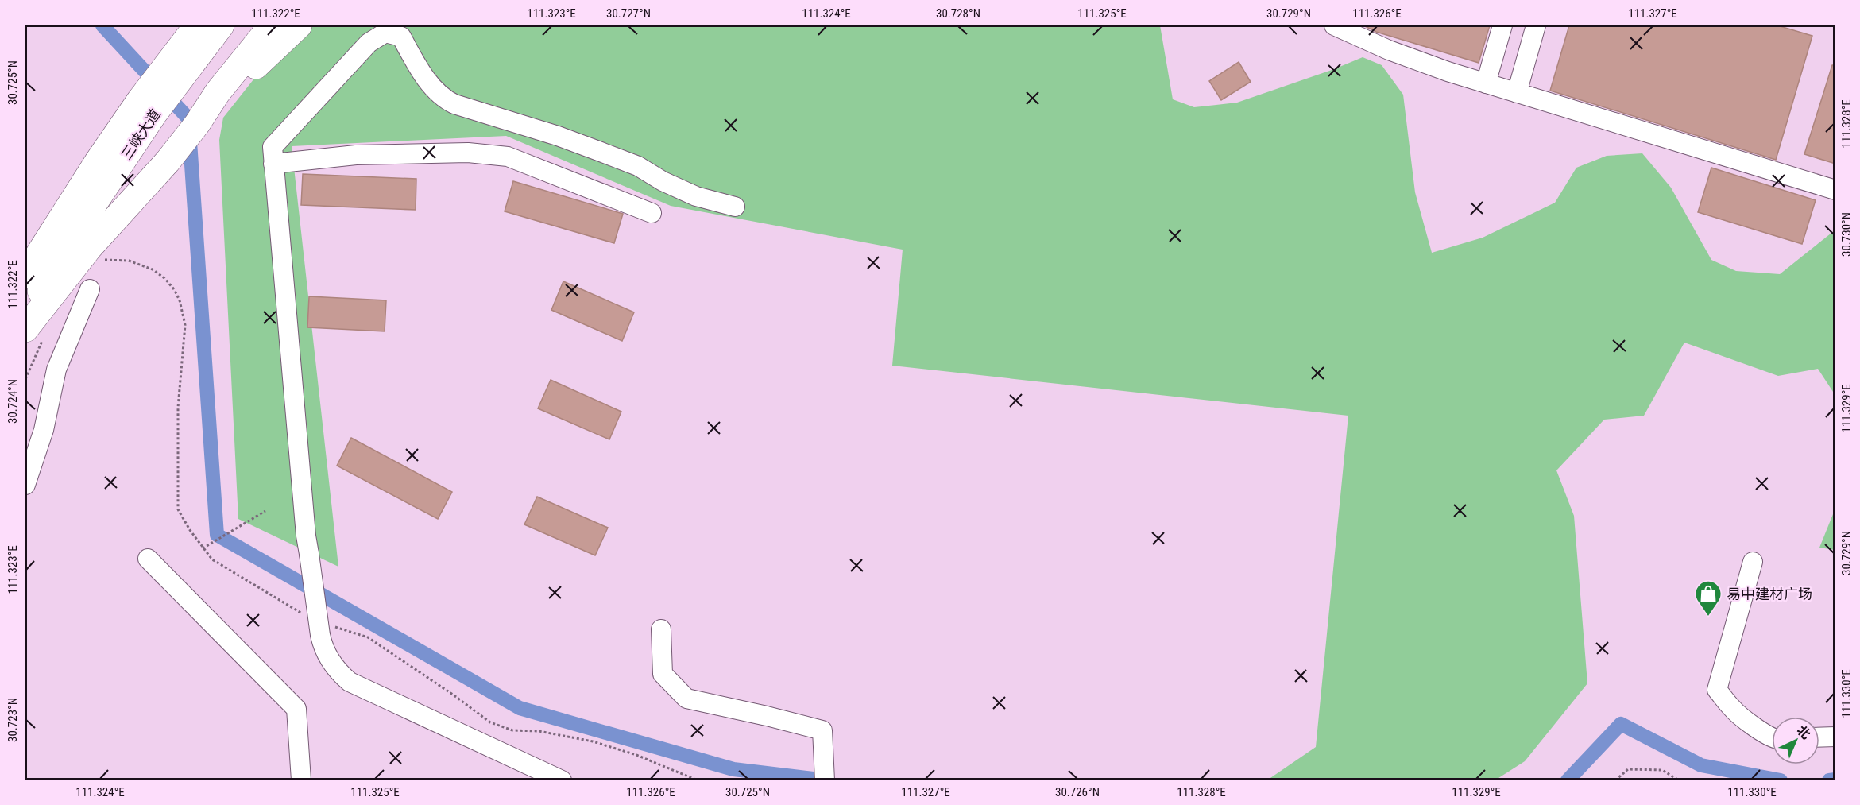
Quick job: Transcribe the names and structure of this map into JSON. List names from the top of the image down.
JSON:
{
  "streets": {
    "highway": ["三峡大道"]
  },
  "places": {
    "shop": ["易中建材广场"]
  },
  "north": "top right",
  "coordinates": [
    "111.322°E",
    "111.323°E",
    "30.727°N",
    "111.324°E",
    "30.728°N",
    "111.325°E",
    "30.729°N",
    "111.326°E",
    "111.327°E",
    "30.725°N",
    "111.328°E",
    "30.730°N",
    "30.724°N",
    "111.329°E",
    "111.330°E",
    "30.723°N",
    "30.726°N"
  ]
}
